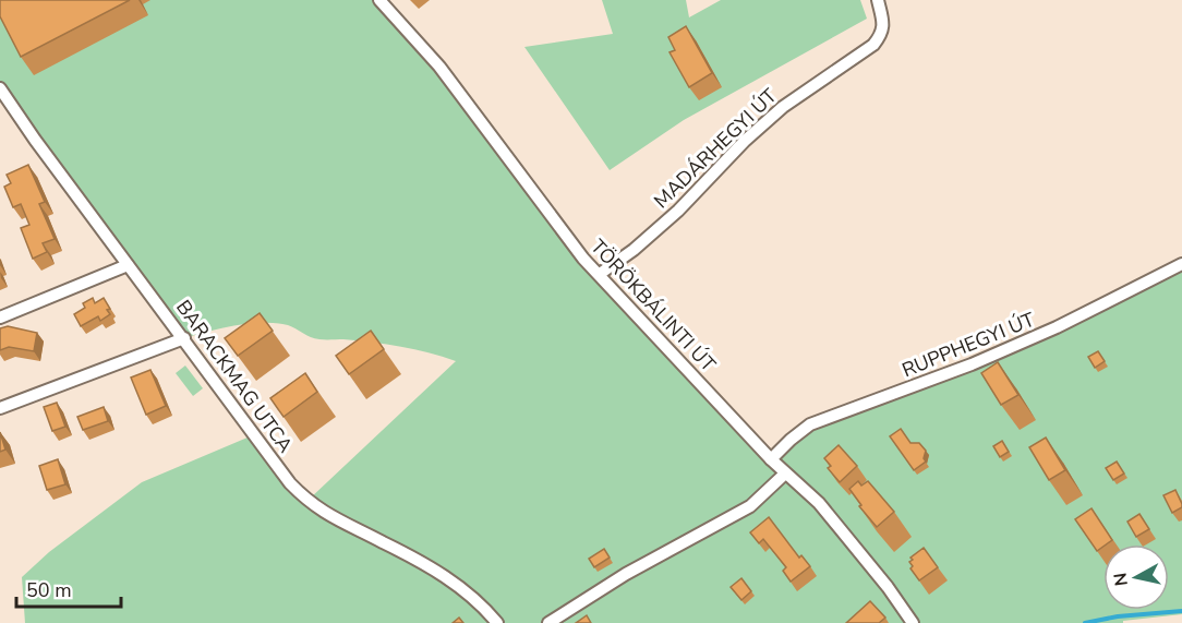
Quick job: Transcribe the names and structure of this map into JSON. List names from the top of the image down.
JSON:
{
  "streets": {
    "street": [
      "MADÁRHEGYI ÚT",
      "TÖRÖKBÁLINTI ÚT",
      "RUPPHEGYI ÚT",
      "BARACKMAG UTCA"
    ]
  },
  "crossings": [
    ["MADÁRHEGYI ÚT", "TÖRÖKBÁLINTI ÚT"],
    ["TÖRÖKBÁLINTI ÚT", "RUPPHEGYI ÚT"]
  ],
  "scale_bar": "50 m",
  "north": "left"
}
